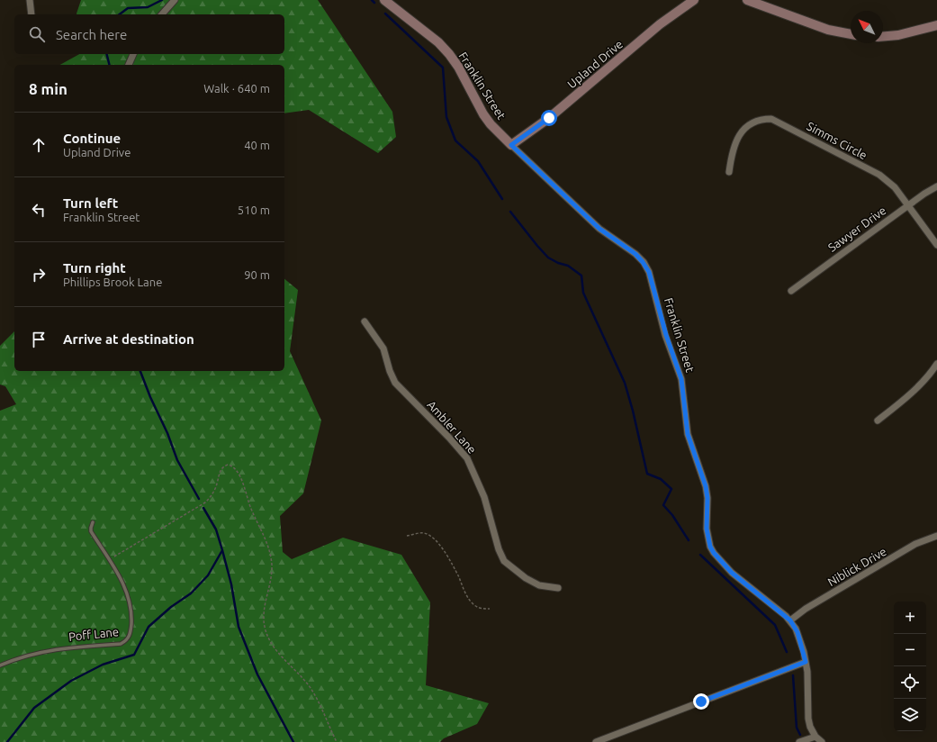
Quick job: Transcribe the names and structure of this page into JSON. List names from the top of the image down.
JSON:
{
  "streets": {
    "street": [
      "Upland Drive",
      "Franklin Street",
      "Simms Circle",
      "Sawyer Drive",
      "Ambler Lane",
      "Niblick Drive"
    ],
    "lane": ["Poff Lane"]
  },
  "crossings": [
    ["Upland Drive", "Franklin Street"],
    ["Franklin Street", "Niblick Drive"],
    ["Simms Circle", "Sawyer Drive"]
  ],
  "north": "top left",
  "page": {
    "search": "Search here",
    "heading": ["8 min", "Walk · 640 m"],
    "list": [
      ["Continue", "Upland Drive", "40 m"],
      ["Turn left", "Franklin Street", "510 m"],
      ["Turn right", "Phillips Brook Lane", "90 m"],
      "Arrive at destination"
    ],
    "map_buttons": ["+", "−"]
  }
}
